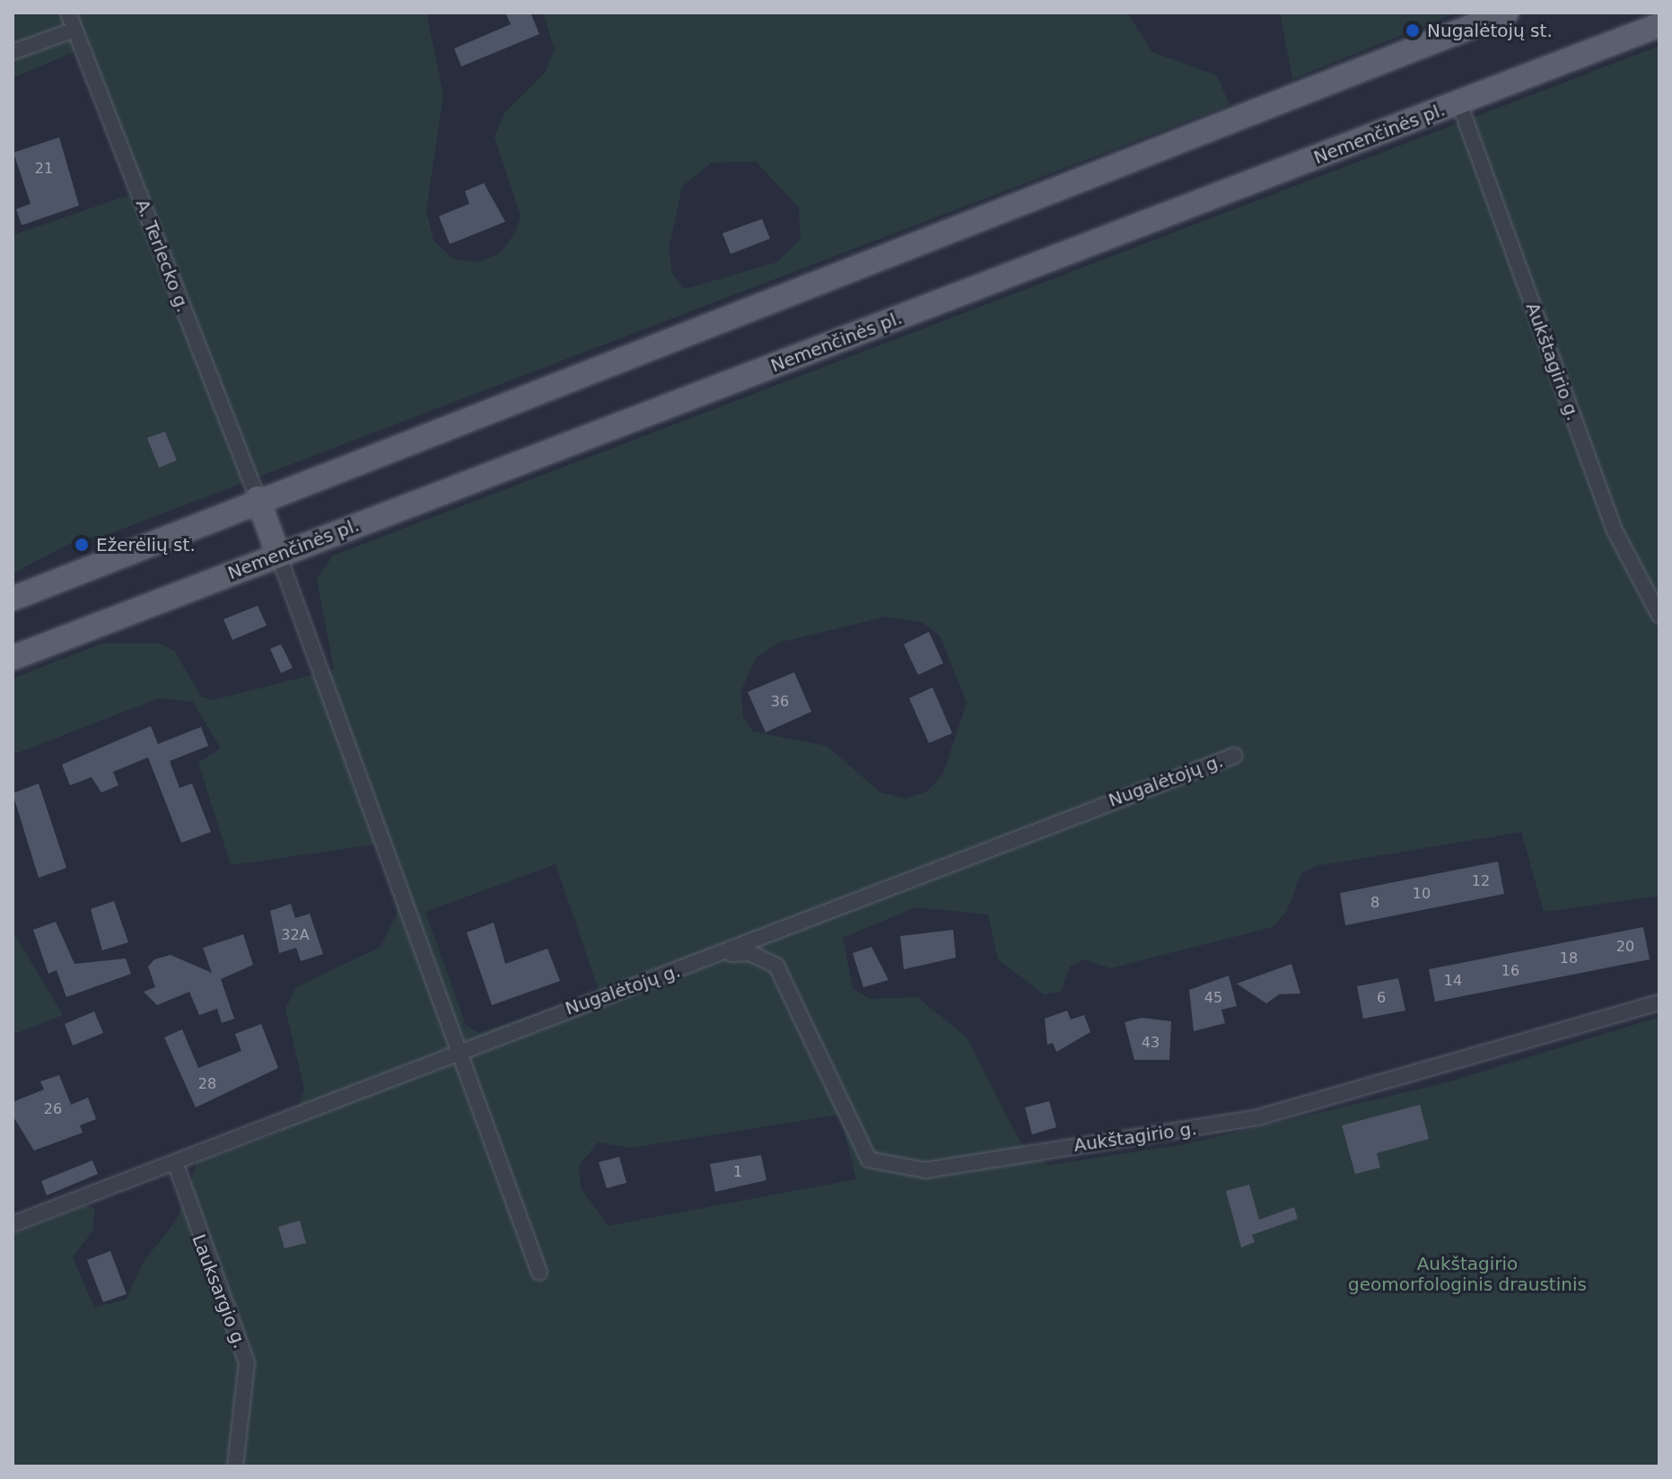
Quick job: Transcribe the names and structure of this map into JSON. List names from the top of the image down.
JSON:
{
  "streets": {
    "main road": ["Nemenčinės pl."],
    "street": [
      "A. Terlecko g.",
      "Aukštagirio g.",
      "Nugalėtojų g.",
      "Lauksargio g."
    ]
  },
  "crossings": [
    ["Nemenčinės pl.", "Aukštagirio g."],
    ["Aukštagirio g.", "Nugalėtojų g."],
    ["Nugalėtojų g.", "Lauksargio g."]
  ],
  "parks": ["Aukštagirio geomorfologinis draustinis"],
  "places": ["Nugalėtojų st.", "Ežerėlių st."],
  "house_numbers": [
    "21",
    "36",
    "12",
    "10",
    "8",
    "32A",
    "20",
    "18",
    "16",
    "14",
    "45",
    "6",
    "43",
    "28",
    "26",
    "1"
  ]
}
